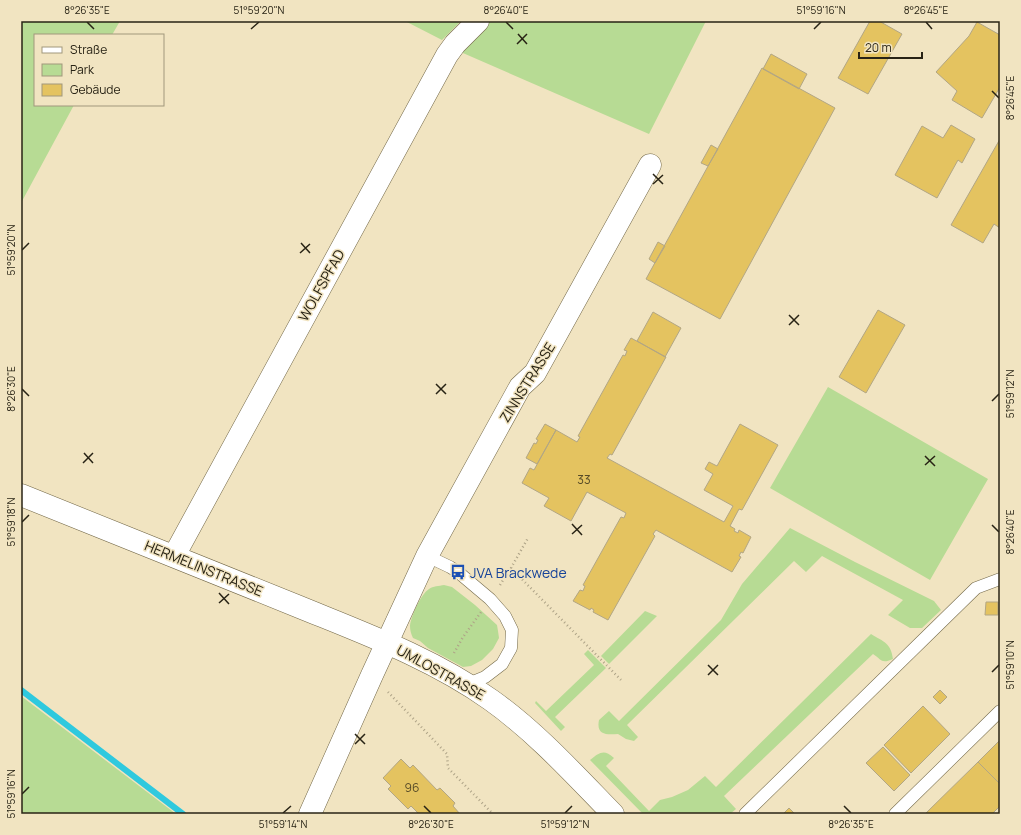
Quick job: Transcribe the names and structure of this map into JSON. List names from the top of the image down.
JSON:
{
  "streets": {
    "street": [
      "WOLFSPFAD",
      "ZINNSTRASSE",
      "HERMELINSTRASSE",
      "UMLOSTRASSE"
    ]
  },
  "crossings": [
    ["WOLFSPFAD", "HERMELINSTRASSE"],
    ["ZINNSTRASSE", "HERMELINSTRASSE"],
    ["ZINNSTRASSE", "UMLOSTRASSE"],
    ["HERMELINSTRASSE", "UMLOSTRASSE"]
  ],
  "places": {
    "bus stop": ["JVA Brackwede"]
  },
  "house_numbers": ["33", "96"],
  "legend": ["Straße", "Park", "Gebäude"],
  "scale_bar": "20 m",
  "coordinates": [
    "8°26'35\"E",
    "51°59'20\"N",
    "8°26'40\"E",
    "51°59'16\"N",
    "8°26'45\"E",
    "8°26'30\"E",
    "51°59'12\"N",
    "51°59'18\"N",
    "51°59'10\"N",
    "51°59'14\"N"
  ]
}
